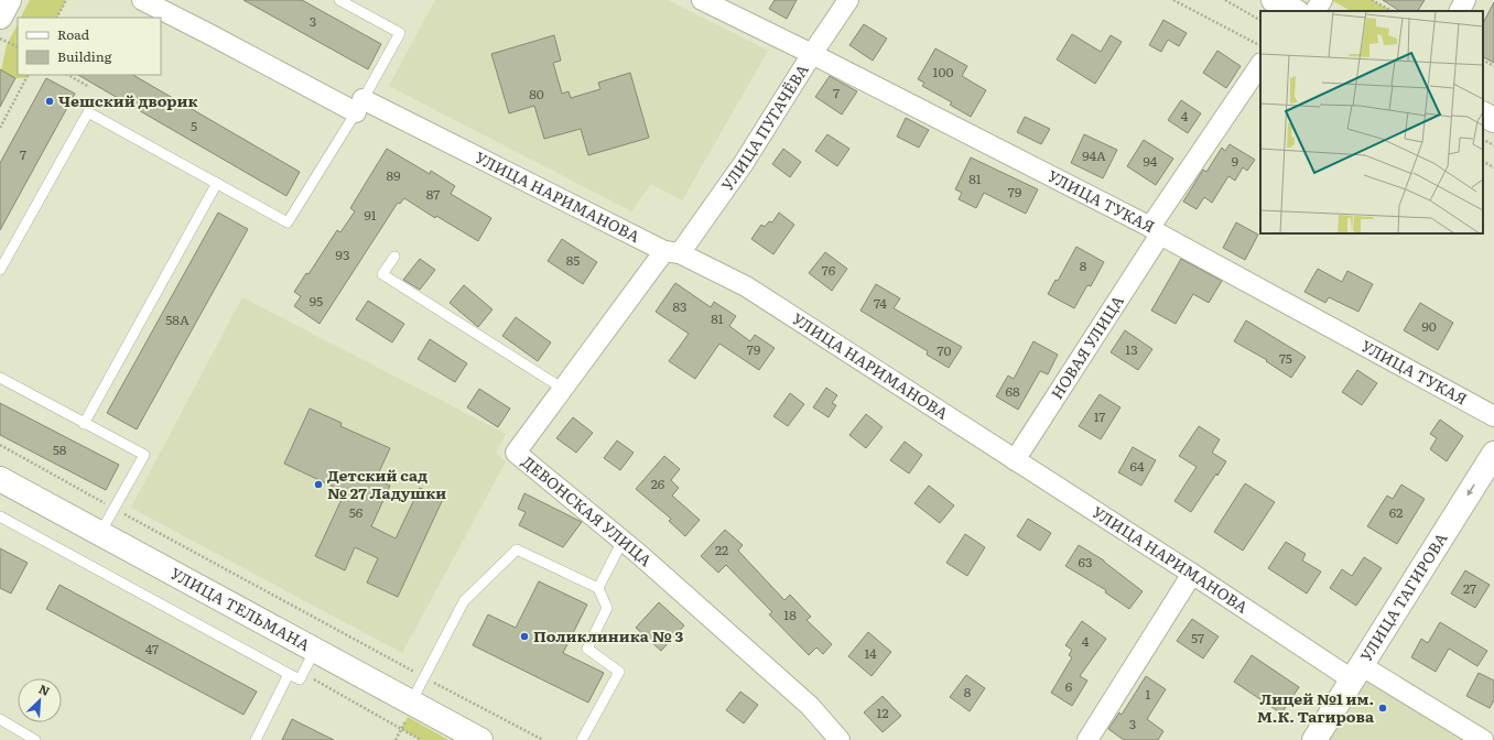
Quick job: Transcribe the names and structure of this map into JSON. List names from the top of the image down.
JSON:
{
  "streets": {
    "street": [
      "УЛИЦА ПУГАЧЁВА",
      "УЛИЦА НАРИМАНОВА",
      "УЛИЦА ТУКАЯ",
      "НОВАЯ УЛИЦА",
      "ДЕВОНСКАЯ УЛИЦА",
      "УЛИЦА ТАГИРОВА",
      "УЛИЦА ТЕЛЬМАНА"
    ]
  },
  "crossings": [
    ["УЛИЦА ПУГАЧЁВА", "УЛИЦА НАРИМАНОВА"],
    ["УЛИЦА ПУГАЧЁВА", "УЛИЦА ТУКАЯ"],
    ["УЛИЦА ПУГАЧЁВА", "ДЕВОНСКАЯ УЛИЦА"],
    ["УЛИЦА НАРИМАНОВА", "НОВАЯ УЛИЦА"],
    ["УЛИЦА НАРИМАНОВА", "ДЕВОНСКАЯ УЛИЦА"],
    ["УЛИЦА НАРИМАНОВА", "УЛИЦА ТАГИРОВА"],
    ["УЛИЦА ТУКАЯ", "НОВАЯ УЛИЦА"]
  ],
  "one_way": ["УЛИЦА ТАГИРОВА"],
  "places": [
    "Чешский дворик",
    "Детский сад № 27 Ладушки",
    "Поликлиника № 3",
    "Лицей №1 им. М.К. Тагирова"
  ],
  "house_numbers": [
    "3",
    "100",
    "7",
    "80",
    "4",
    "5",
    "7",
    "94А",
    "94",
    "9",
    "89",
    "81",
    "79",
    "87",
    "91",
    "93",
    "85",
    "8",
    "76",
    "95",
    "74",
    "83",
    "81",
    "58А",
    "90",
    "79",
    "13",
    "70",
    "75",
    "68",
    "17",
    "58",
    "64",
    "26",
    "56",
    "62",
    "22",
    "63",
    "27",
    "18",
    "57",
    "4",
    "47",
    "14",
    "6",
    "8",
    "1",
    "12",
    "3"
  ],
  "legend": ["Road", "Building"],
  "north": "top right"
}
